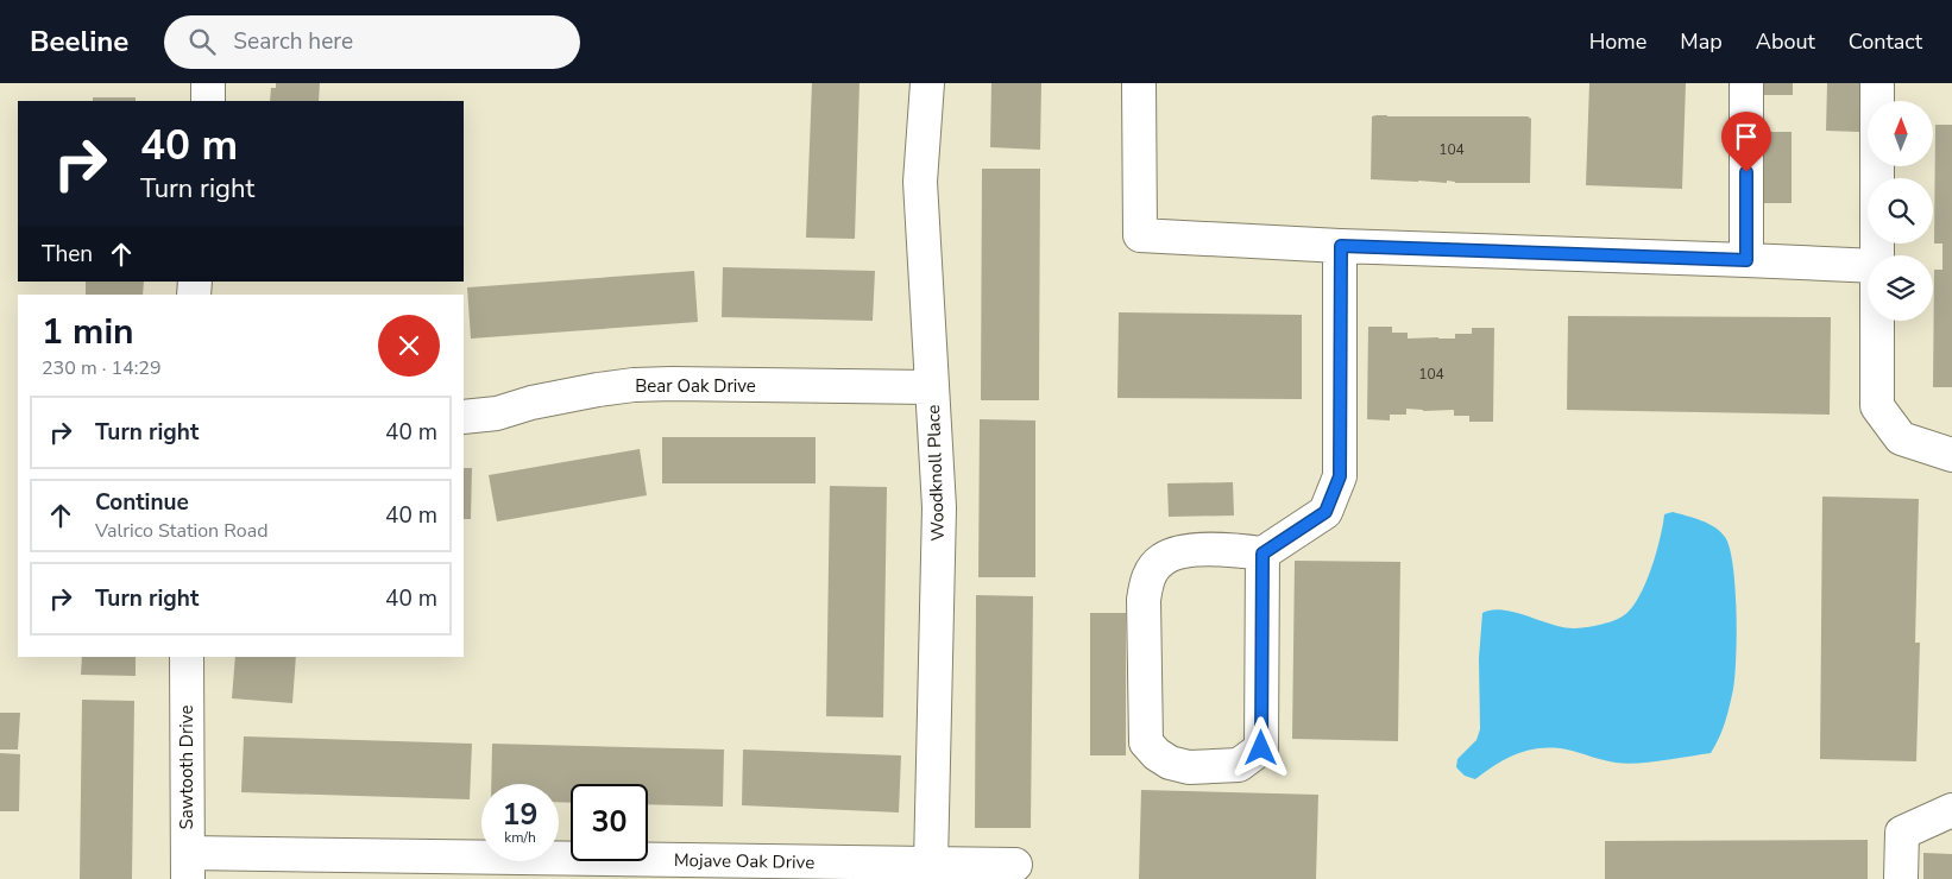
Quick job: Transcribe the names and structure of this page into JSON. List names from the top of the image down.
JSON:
{
  "streets": {
    "street": [
      "Bear Oak Drive",
      "Woodknoll Place",
      "Sawtooth Drive",
      "Mojave Oak Drive"
    ]
  },
  "crossings": [
    ["Bear Oak Drive", "Woodknoll Place"],
    ["Woodknoll Place", "Mojave Oak Drive"],
    ["Sawtooth Drive", "Mojave Oak Drive"]
  ],
  "house_numbers": ["104", "104"],
  "north": "top",
  "page": {
    "header": "Beeline",
    "search": "Search here",
    "nav": [
      "Home",
      "Map",
      "About",
      "Contact"
    ],
    "turn": ["40 m", "Turn right"],
    "then": "Then",
    "heading": ["1 min", "230 m · 14:29"],
    "list": [
      {
        "name": "Turn right",
        "value": "40 m"
      },
      {
        "name": "Continue",
        "note": "Valrico Station Road",
        "value": "40 m"
      },
      {
        "name": "Turn right",
        "value": "40 m"
      }
    ],
    "speed": "19 km/h",
    "limit": "30"
  }
}
